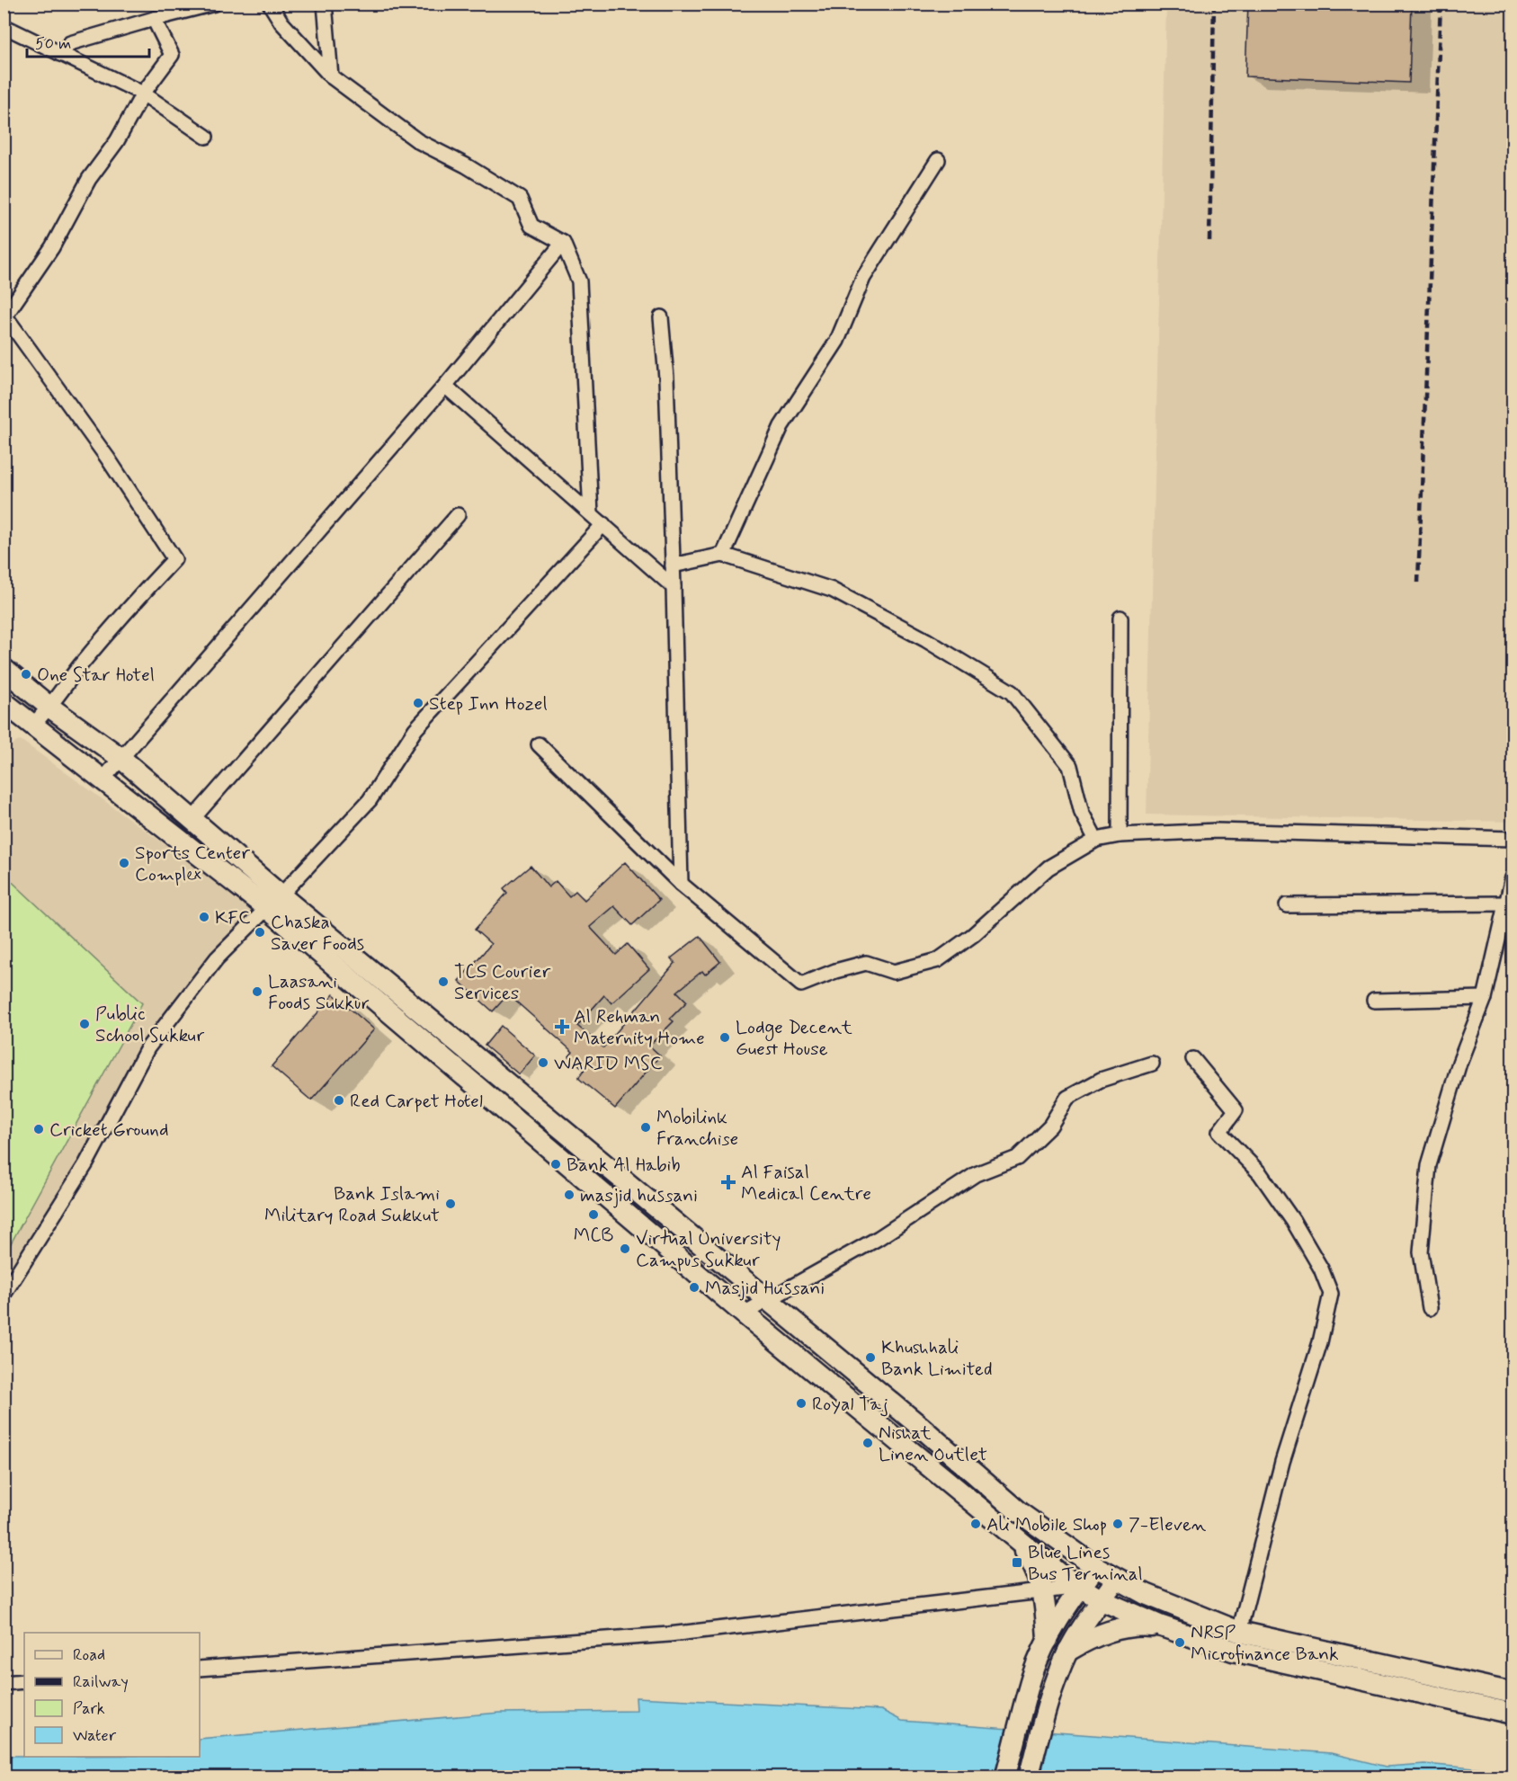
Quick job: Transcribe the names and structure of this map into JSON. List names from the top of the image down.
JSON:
{
  "places": {
    "other": [
      "One Star Hotel",
      "Step Inn Hozel",
      "Sports Center Complex",
      "KFC",
      "Chaska Saver Foods",
      "TCS Courier Services",
      "Laasani Foods Sukkur",
      "Public School Sukkur",
      "Lodge Decent Guest House",
      "WARID MSC",
      "Red Carpet Hotel",
      "Mobilink Franchise",
      "Cricket Ground",
      "Bank Al Habib",
      "masjid hussani",
      "Bank Islami Military Road Sukkut",
      "MCB",
      "Virtual University Campus Sukkur",
      "Masjid Hussani",
      "Khushhali Bank Limited",
      "Royal Taj",
      "Nishat Linen Outlet",
      "Ali Mobile Shop",
      "7-Eleven",
      "NRSP Microfinance Bank"
    ],
    "health": ["Al Rehman Maternity Home", "Al Faisal Medical Centre"],
    "transit": ["Blue Lines Bus Terminal"]
  },
  "legend": [
    "Road",
    "Railway",
    "Park",
    "Water"
  ],
  "scale_bar": "50 m"
}
